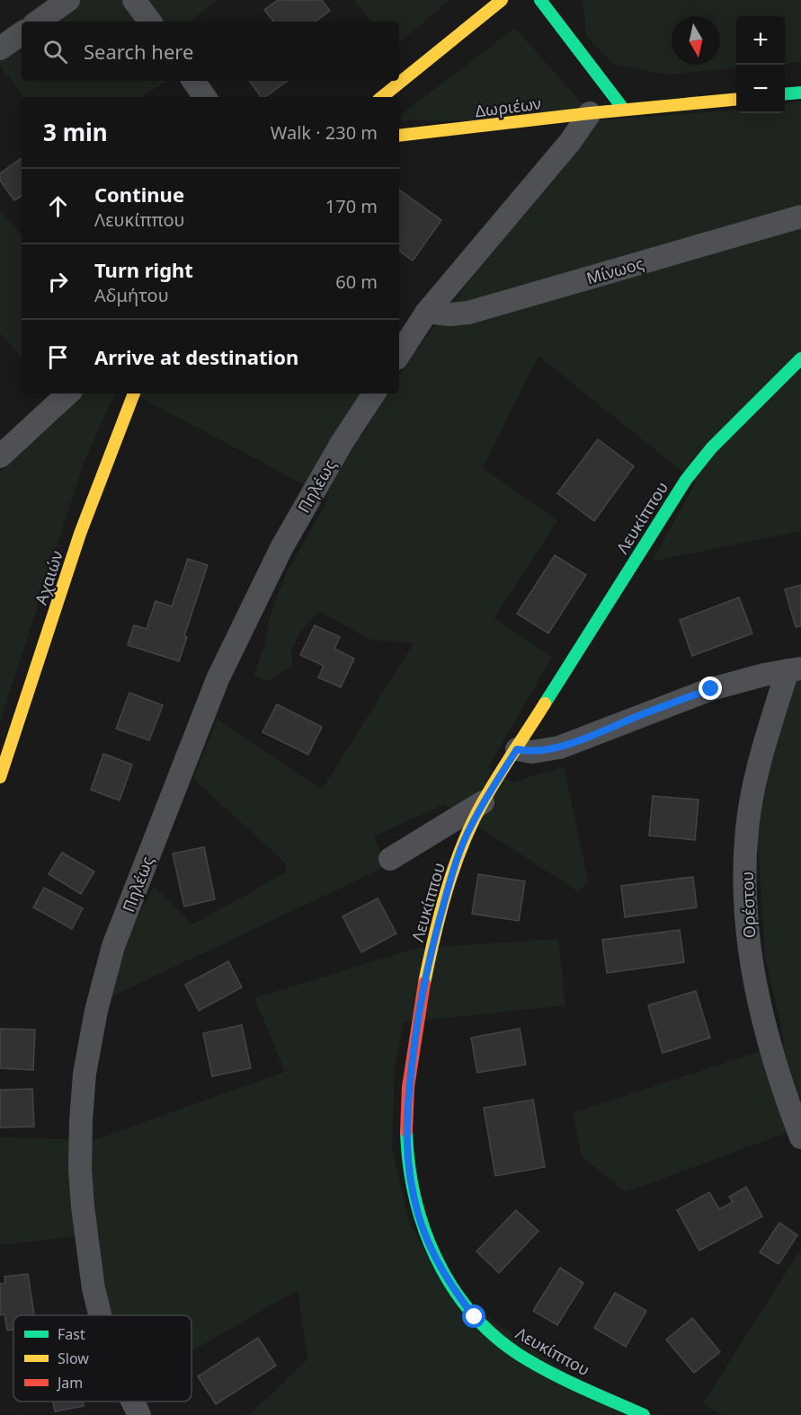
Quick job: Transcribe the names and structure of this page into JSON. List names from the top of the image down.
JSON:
{
  "streets": {
    "street": [
      "Δωριέων",
      "Μίνωος",
      "Πηλέως",
      "Λευκίππου",
      "Αχαιών",
      "Ορέστου"
    ]
  },
  "legend": ["Fast", "Slow", "Jam"],
  "north": "bottom",
  "page": {
    "map_buttons": ["+", "−"],
    "search": "Search here",
    "heading": ["3 min", "Walk · 230 m"],
    "list": [
      ["Continue", "Λευκίππου", "170 m"],
      ["Turn right", "Αδμήτου", "60 m"],
      "Arrive at destination"
    ]
  }
}
